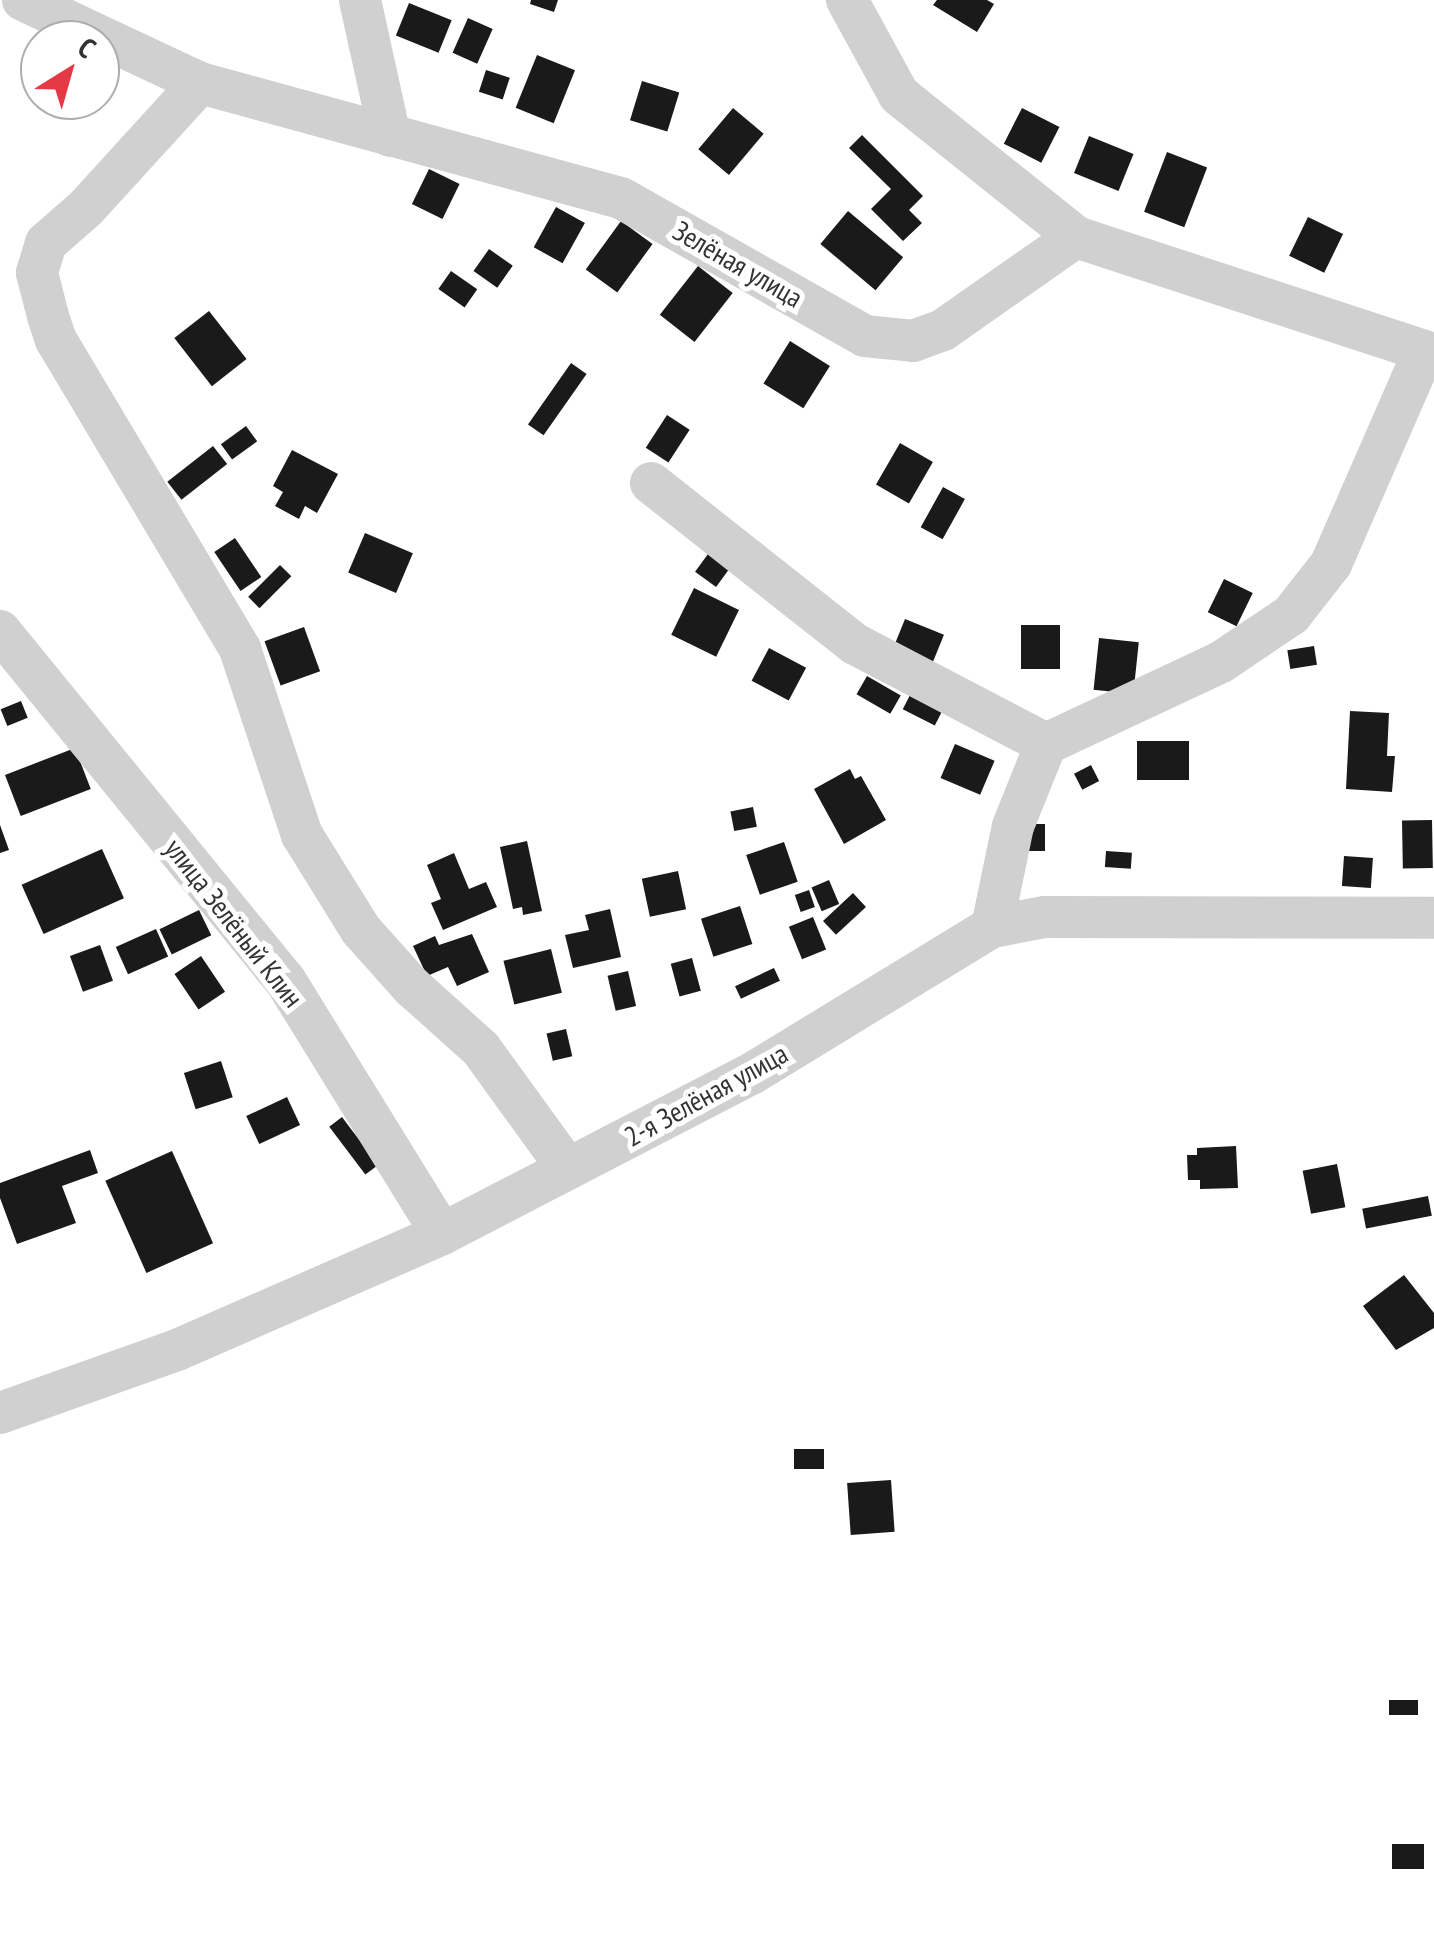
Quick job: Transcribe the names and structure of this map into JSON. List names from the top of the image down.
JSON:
{
  "streets": {
    "street": ["Зелёная улица", "улица Зелёный Клин", "2-я Зелёная улица"]
  },
  "crossings": [
    ["улица Зелёный Клин", "2-я Зелёная улица"]
  ],
  "north": "top right"
}
